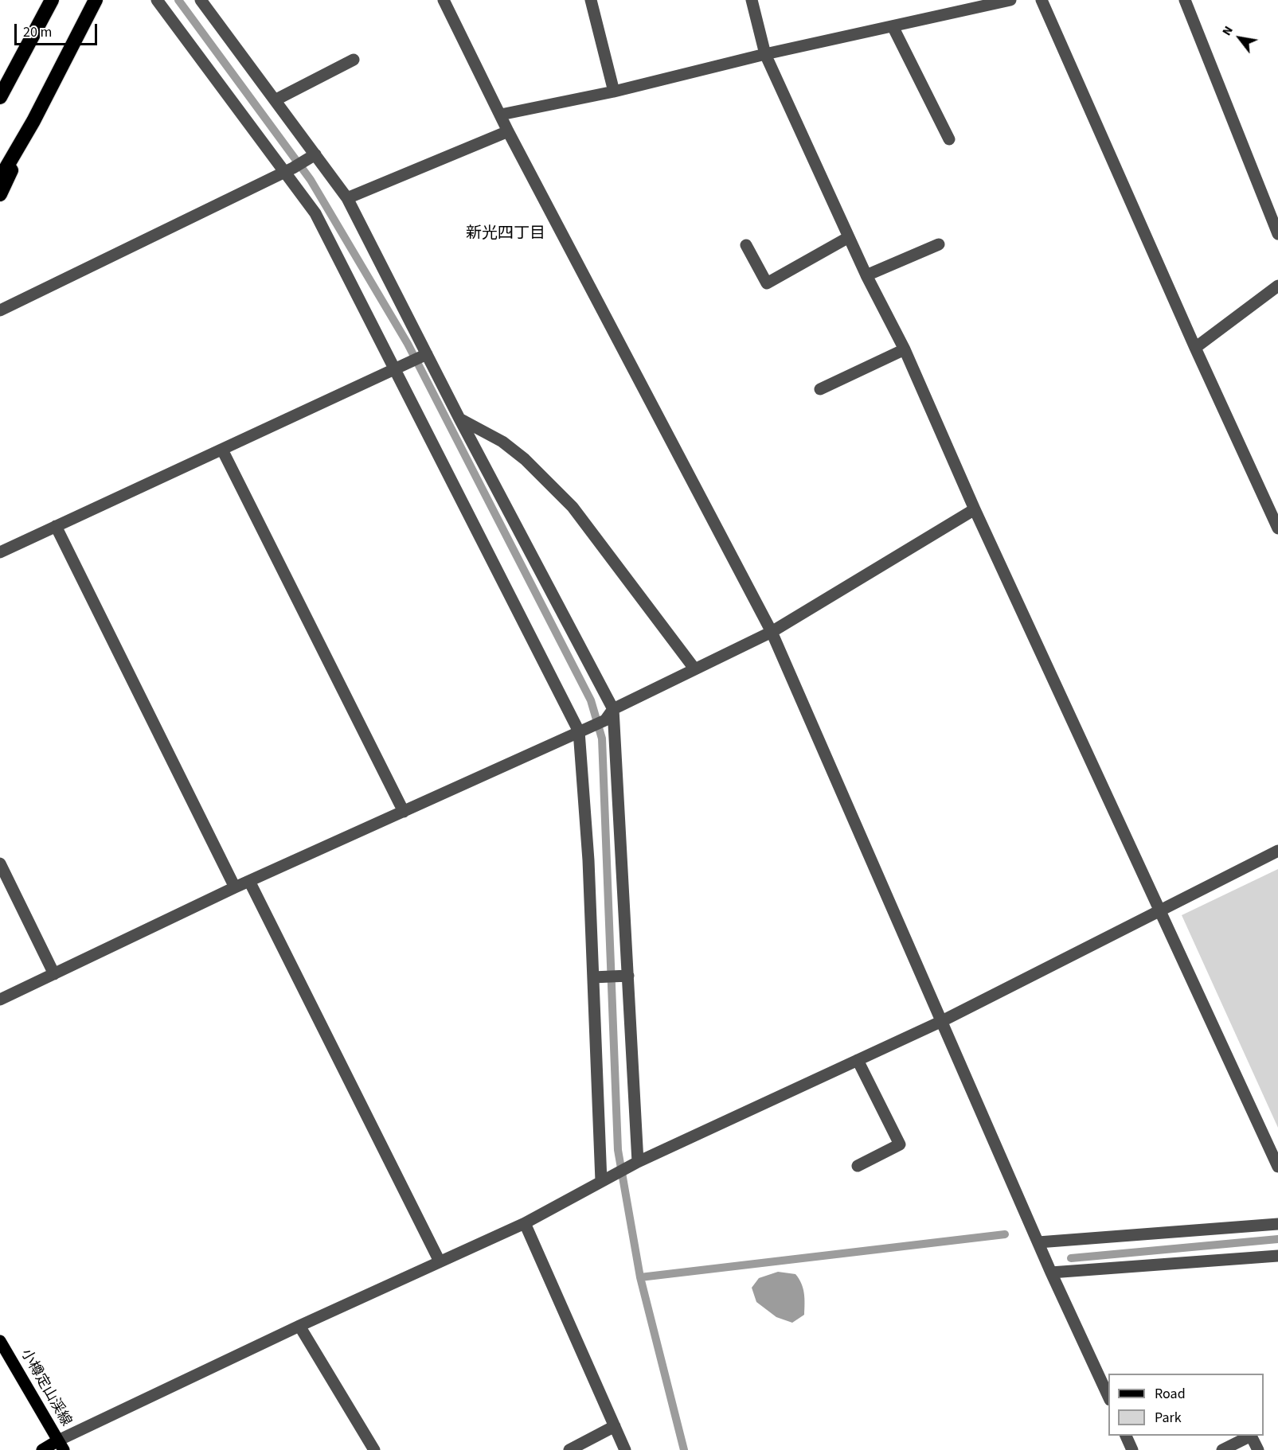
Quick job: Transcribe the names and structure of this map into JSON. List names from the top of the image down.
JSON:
{
  "streets": {
    "main road": ["小樽定山渓線"]
  },
  "districts": ["新光四丁目"],
  "legend": ["Road", "Park"],
  "scale_bar": "20 m",
  "north": "top left"
}
